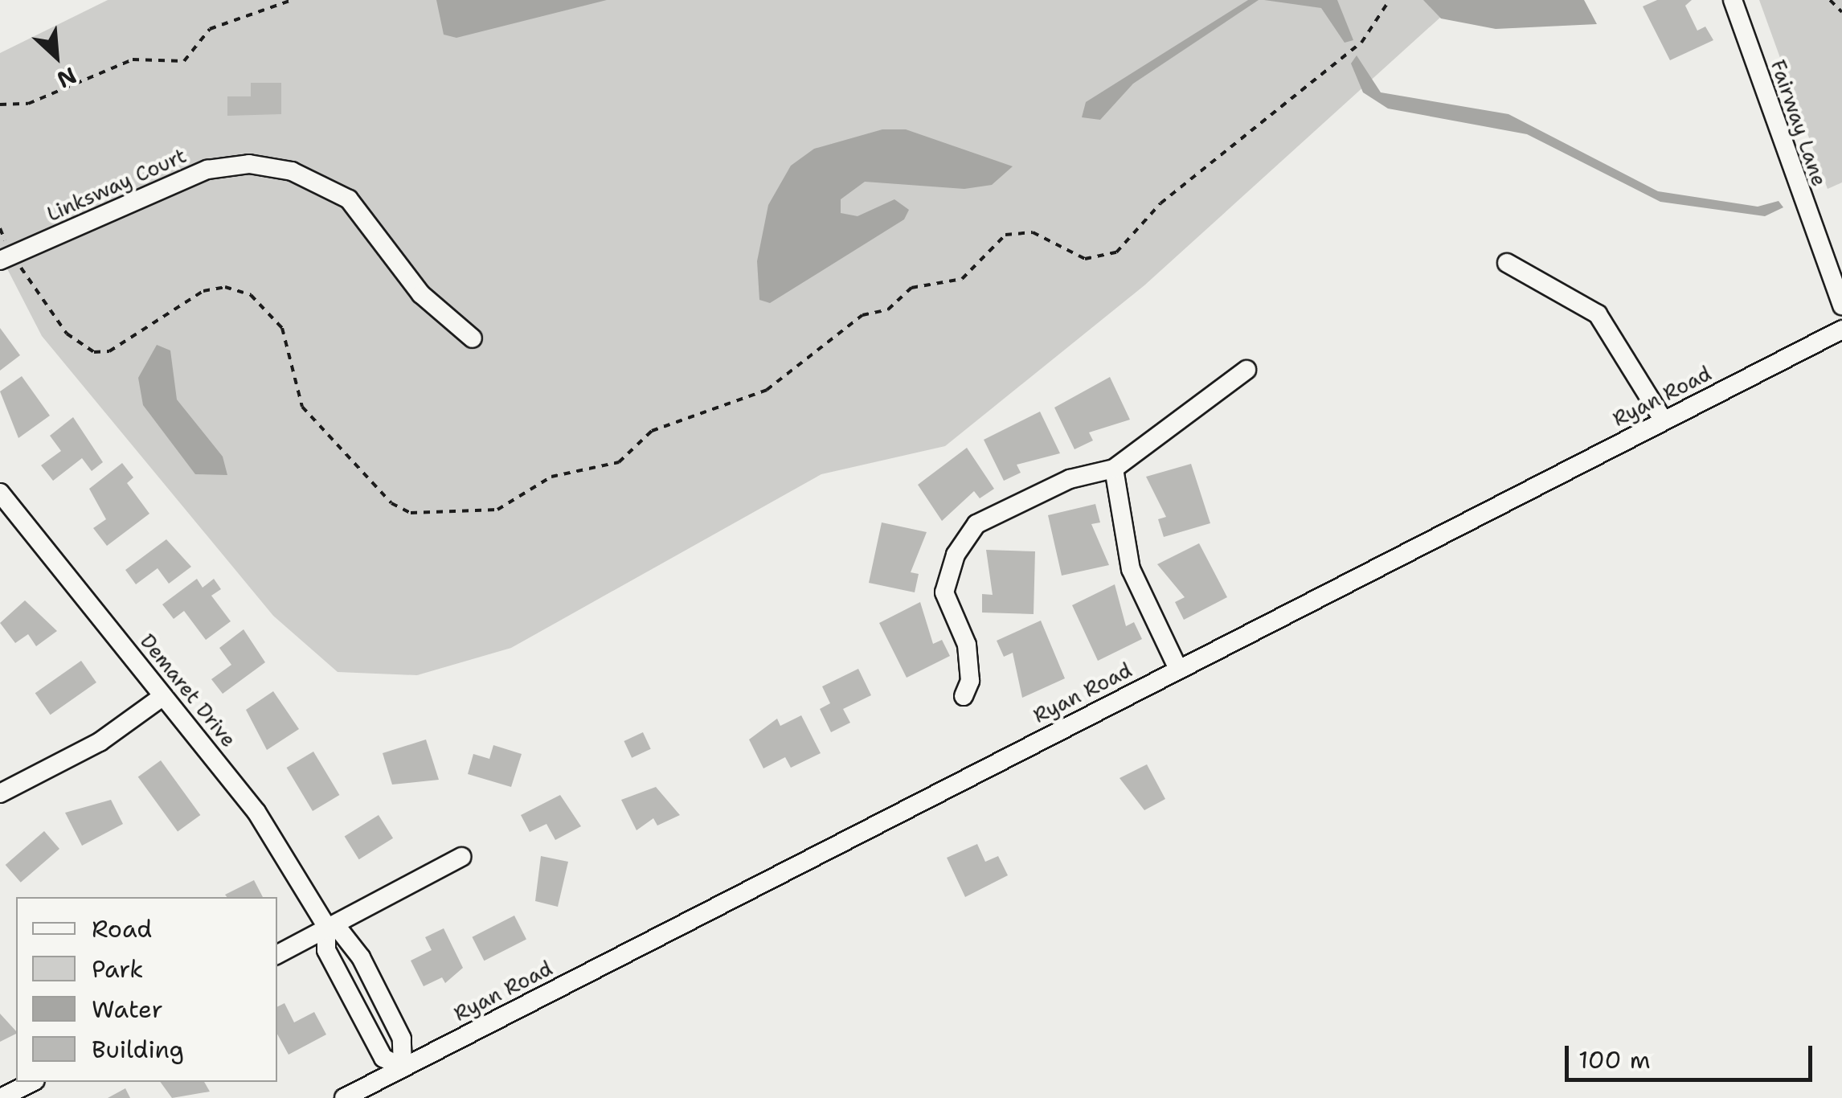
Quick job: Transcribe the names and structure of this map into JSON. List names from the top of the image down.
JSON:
{
  "streets": {
    "street": [
      "Fairway Lane",
      "Linksway Court",
      "Ryan Road",
      "Demaret Drive"
    ]
  },
  "crossings": [
    ["Ryan Road", "Demaret Drive"]
  ],
  "legend": [
    "Road",
    "Park",
    "Water",
    "Building"
  ],
  "scale_bar": "100 m",
  "north": "bottom right"
}
